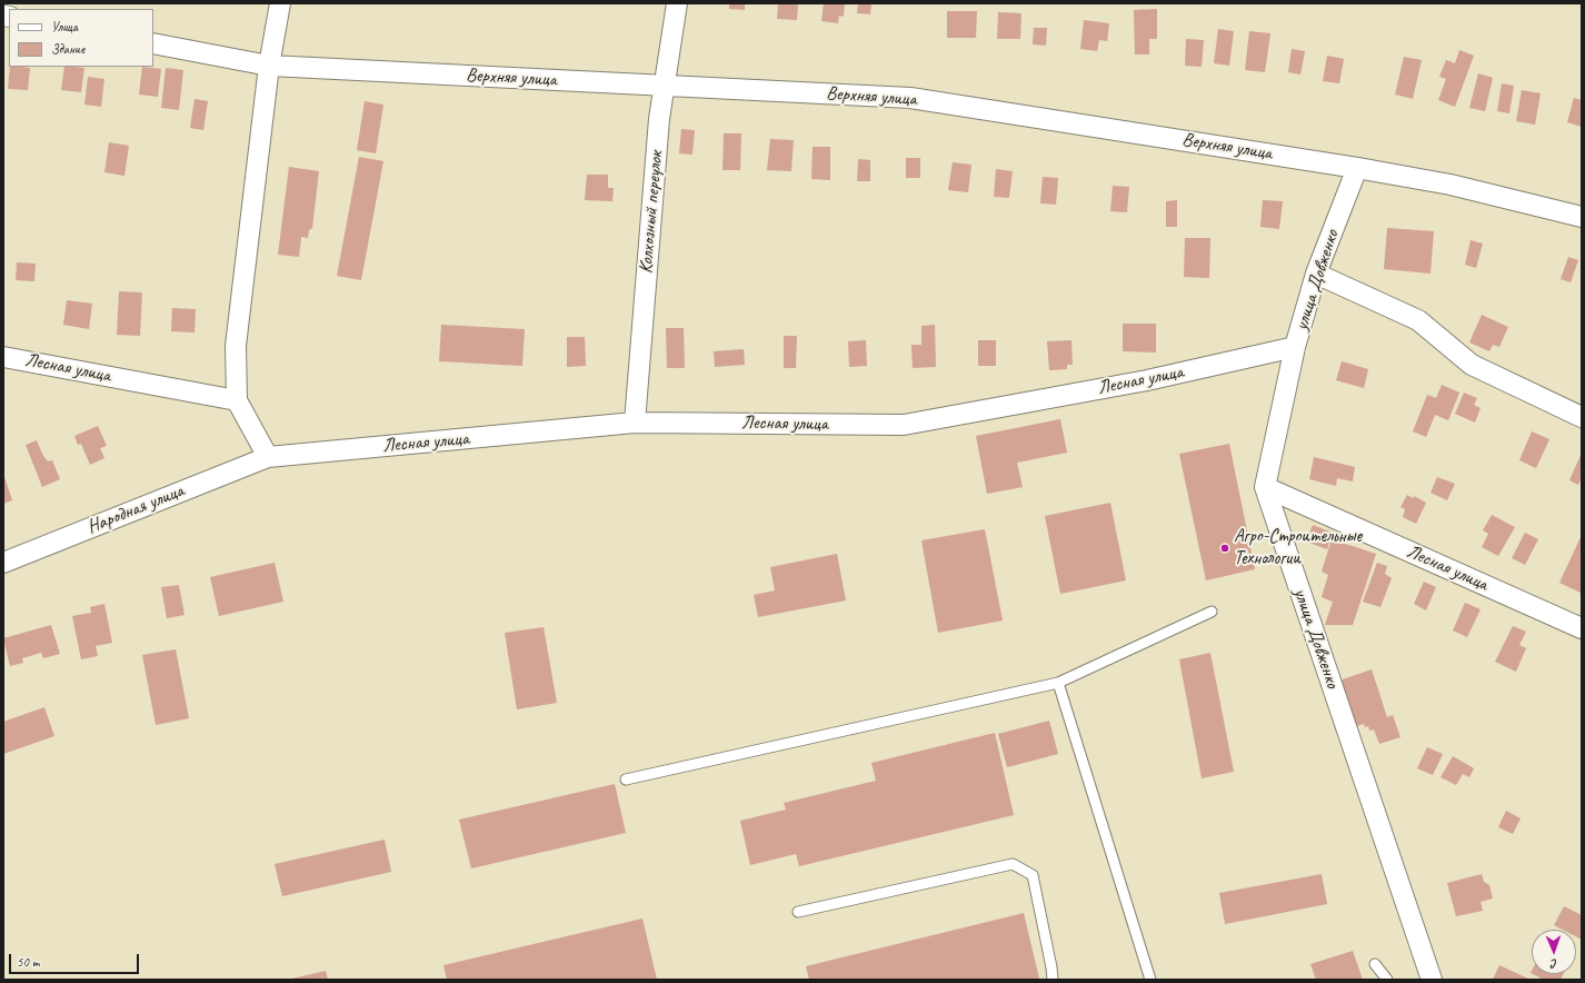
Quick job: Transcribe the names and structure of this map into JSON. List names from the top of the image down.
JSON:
{
  "streets": {
    "street": [
      "Верхняя улица",
      "Колхозный переулок",
      "улица Довженко",
      "Лесная улица",
      "Народная улица"
    ]
  },
  "crossings": [
    ["Верхняя улица", "Колхозный переулок"],
    ["Верхняя улица", "улица Довженко"],
    ["Колхозный переулок", "Лесная улица"],
    ["улица Довженко", "Лесная улица"],
    ["Лесная улица", "Народная улица"]
  ],
  "places": ["Агро-Строительные Технологии"],
  "legend": ["Улица", "Здание"],
  "scale_bar": "50 m",
  "north": "bottom"
}
